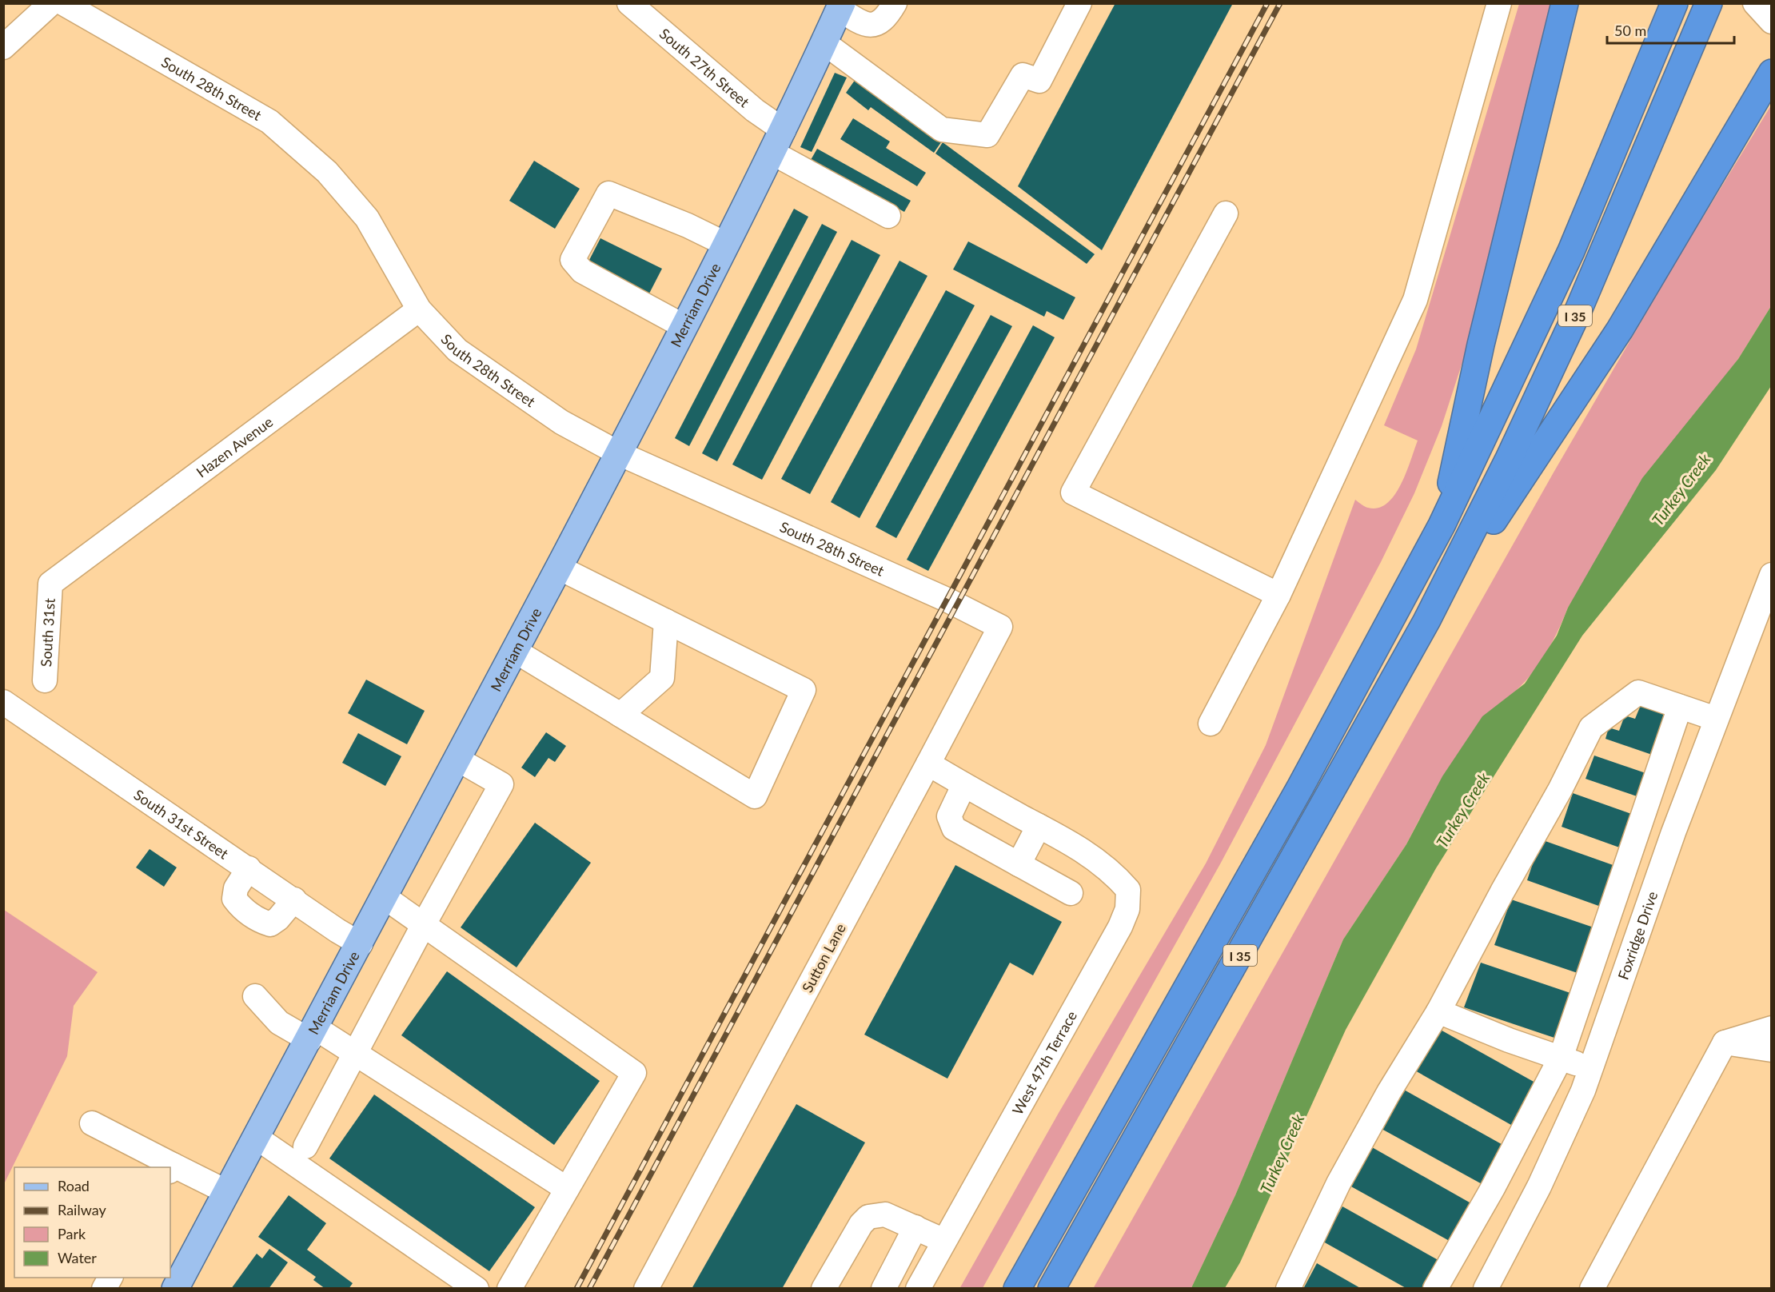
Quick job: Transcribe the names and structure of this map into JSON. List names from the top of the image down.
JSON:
{
  "streets": {
    "highway": ["I 35"],
    "main road": ["Merriam Drive"],
    "street": [
      "South 27th Street",
      "South 28th Street",
      "Hazen Avenue",
      "South 31st",
      "South 31st Street",
      "Foxridge Drive",
      "Sutton Lane",
      "West 47th Terrace"
    ]
  },
  "crossings": [
    ["South 27th Street", "Merriam Drive"],
    ["South 28th Street", "Merriam Drive"],
    ["South 28th Street", "Hazen Avenue"],
    ["South 28th Street", "Sutton Lane"],
    ["Merriam Drive", "South 31st Street"],
    ["Hazen Avenue", "South 31st"]
  ],
  "water": ["Turkey Creek"],
  "legend": [
    "Road",
    "Railway",
    "Park",
    "Water"
  ],
  "scale_bar": "50 m"
}
